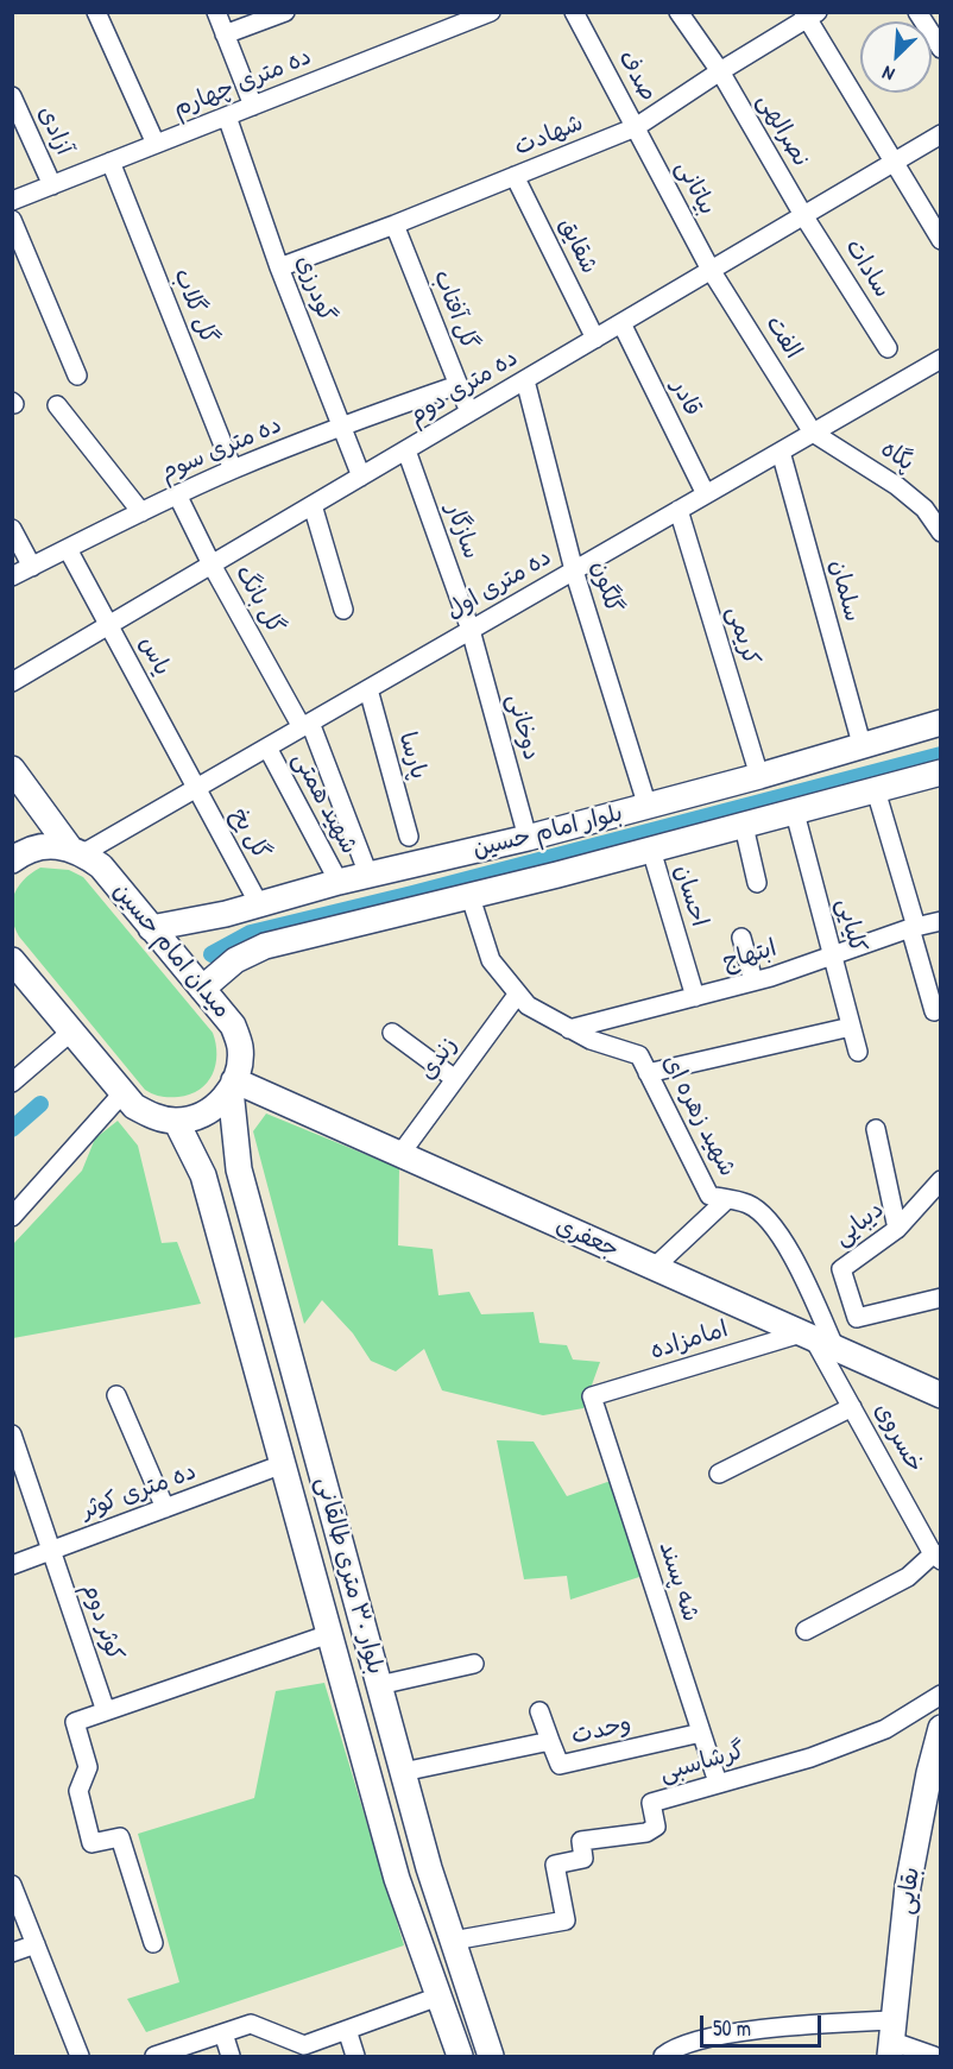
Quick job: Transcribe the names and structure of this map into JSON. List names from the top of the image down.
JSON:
{
  "streets": {
    "main road": [
      "بلوار امام حسین",
      "میدان امام حسین",
      "جعفری",
      "بلوار ۳۰ متری طالقانی",
      "بقایی"
    ],
    "street": [
      "صدف",
      "ده متری چهارم",
      "آزادی",
      "نصرالهی",
      "شهادت",
      "بیاتانی",
      "شقایق",
      "سادات",
      "گودرزی",
      "گل گلاب",
      "گل آفتاب",
      "الفت",
      "ده متری دوم",
      "قادر",
      "ده متری سوم",
      "پگاه",
      "سازگار",
      "ده متری اول",
      "گلگون",
      "سلمان",
      "گل بانگ",
      "کریمی",
      "یاس",
      "دوخانی",
      "پارسا",
      "شهید همتی",
      "گل یخ",
      "احسان",
      "کلیایی",
      "ابتهاج",
      "زندی",
      "شهید زهره ای",
      "دیبایی",
      "امامزاده",
      "خسروی",
      "ده متری کوثر",
      "شه پسند",
      "کوثر دوم",
      "وحدت",
      "گرشاسبی"
    ]
  },
  "crossings": [
    ["صدف", "شهادت"],
    ["صدف", "بیاتانی"],
    ["ده متری چهارم", "آزادی"],
    ["ده متری چهارم", "گودرزی"],
    ["ده متری چهارم", "گل گلاب"],
    ["نصرالهی", "شهادت"],
    ["نصرالهی", "سادات"],
    ["نصرالهی", "ده متری دوم"],
    ["شهادت", "بیاتانی"],
    ["شهادت", "شقایق"],
    ["شهادت", "گودرزی"],
    ["شهادت", "گل آفتاب"],
    ["بیاتانی", "الفت"],
    ["بیاتانی", "ده متری دوم"],
    ["شقایق", "ده متری دوم"],
    ["سادات", "ده متری دوم"],
    ["گودرزی", "ده متری دوم"],
    ["گودرزی", "ده متری سوم"],
    ["گل گلاب", "ده متری سوم"],
    ["گل آفتاب", "ده متری دوم"],
    ["گل آفتاب", "ده متری سوم"],
    ["الفت", "ده متری دوم"],
    ["الفت", "پگاه"],
    ["الفت", "ده متری اول"],
    ["ده متری دوم", "قادر"],
    ["ده متری دوم", "سازگار"],
    ["ده متری دوم", "گلگون"],
    ["ده متری دوم", "گل بانگ"],
    ["ده متری دوم", "یاس"],
    ["قادر", "ده متری اول"],
    ["ده متری سوم", "گل بانگ"],
    ["ده متری سوم", "یاس"],
    ["پگاه", "ده متری اول"],
    ["سازگار", "ده متری اول"],
    ["سازگار", "دوخانی"],
    ["ده متری اول", "گلگون"],
    ["ده متری اول", "سلمان"],
    ["ده متری اول", "گل بانگ"],
    ["ده متری اول", "کریمی"],
    ["ده متری اول", "یاس"],
    ["ده متری اول", "دوخانی"],
    ["ده متری اول", "پارسا"],
    ["ده متری اول", "شهید همتی"],
    ["ده متری اول", "گل یخ"],
    ["ده متری اول", "میدان امام حسین"],
    ["گلگون", "بلوار امام حسین"],
    ["سلمان", "بلوار امام حسین"],
    ["گل بانگ", "بلوار امام حسین"],
    ["کریمی", "بلوار امام حسین"],
    ["یاس", "گل یخ"],
    ["دوخانی", "بلوار امام حسین"],
    ["شهید همتی", "بلوار امام حسین"],
    ["بلوار امام حسین", "گل یخ"],
    ["بلوار امام حسین", "احسان"],
    ["بلوار امام حسین", "کلیایی"],
    ["بلوار امام حسین", "میدان امام حسین"],
    ["بلوار امام حسین", "شهید زهره ای"],
    ["احسان", "ابتهاج"],
    ["کلیایی", "ابتهاج"],
    ["میدان امام حسین", "جعفری"],
    ["میدان امام حسین", "بلوار ۳۰ متری طالقانی"],
    ["ابتهاج", "شهید زهره ای"],
    ["زندی", "شهید زهره ای"],
    ["زندی", "جعفری"],
    ["شهید زهره ای", "جعفری"],
    ["شهید زهره ای", "امامزاده"],
    ["شهید زهره ای", "خسروی"],
    ["جعفری", "امامزاده"],
    ["جعفری", "خسروی"],
    ["جعفری", "بلوار ۳۰ متری طالقانی"],
    ["امامزاده", "خسروی"],
    ["امامزاده", "شه پسند"],
    ["ده متری کوثر", "بلوار ۳۰ متری طالقانی"],
    ["ده متری کوثر", "کوثر دوم"],
    ["بلوار ۳۰ متری طالقانی", "وحدت"],
    ["بلوار ۳۰ متری طالقانی", "گرشاسبی"],
    ["شه پسند", "وحدت"],
    ["شه پسند", "گرشاسبی"]
  ],
  "scale_bar": "50 m",
  "north": "bottom left"
}
